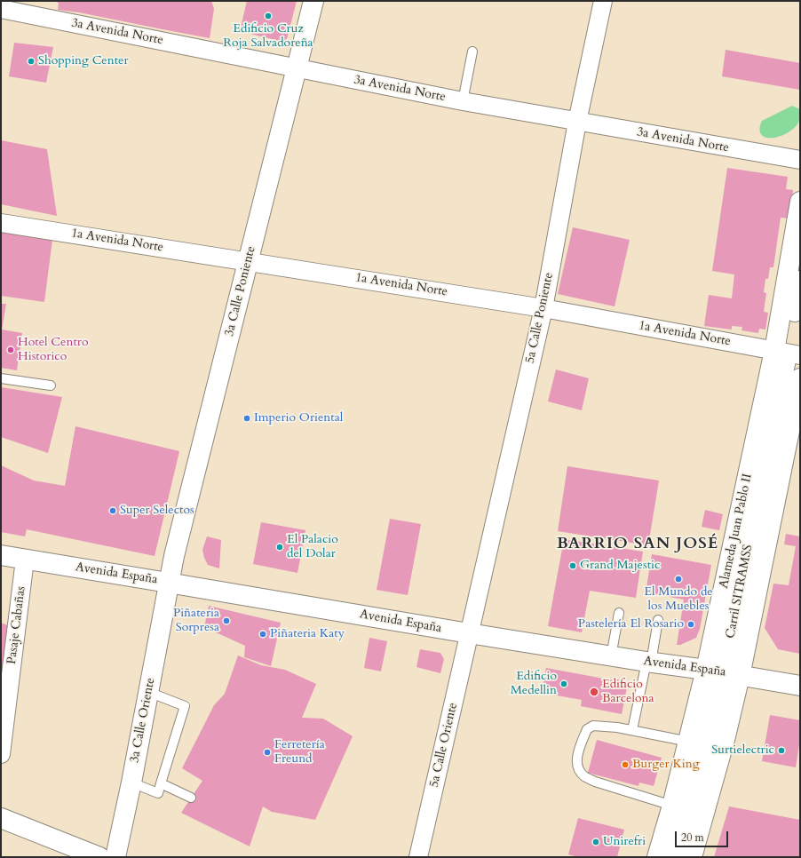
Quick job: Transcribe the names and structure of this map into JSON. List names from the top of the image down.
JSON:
{
  "streets": {
    "main road": [
      "3a Calle Poniente",
      "Avenida España",
      "Carril SITRAMSS",
      "3a Calle Oriente"
    ],
    "street": [
      "3a Avenida Norte",
      "1a Avenida Norte",
      "5a Calle Poniente",
      "Pasaje Cabañas",
      "5a Calle Oriente"
    ]
  },
  "crossings": [
    ["3a Avenida Norte", "3a Calle Poniente"],
    ["3a Avenida Norte", "5a Calle Poniente"],
    ["1a Avenida Norte", "3a Calle Poniente"],
    ["1a Avenida Norte", "5a Calle Poniente"],
    ["1a Avenida Norte", "Carril SITRAMSS"],
    ["3a Calle Poniente", "Avenida España"],
    ["3a Calle Poniente", "3a Calle Oriente"],
    ["5a Calle Poniente", "Avenida España"],
    ["5a Calle Poniente", "5a Calle Oriente"],
    ["Avenida España", "Carril SITRAMSS"],
    ["Avenida España", "Pasaje Cabañas"],
    ["Avenida España", "3a Calle Oriente"],
    ["Avenida España", "5a Calle Oriente"]
  ],
  "districts": ["BARRIO SAN JOSÉ"],
  "places": [
    "Edificio Cruz Roja Salvadoreña",
    "Shopping Center",
    "Hotel Centro Historico",
    "Imperio Oriental",
    "Super Selectos",
    "El Palacio del Dolar",
    "Grand Majestic",
    "El Mundo de los Muebles",
    "Piñateria Sorpresa",
    "Pastelería El Rosario",
    "Piñateria Katy",
    "Edificio Medellin",
    "Edificio Barcelona",
    "Surtielectric",
    "Ferretería Freund",
    "Burger King",
    "Unirefri"
  ],
  "scale_bar": "20 m"
}
